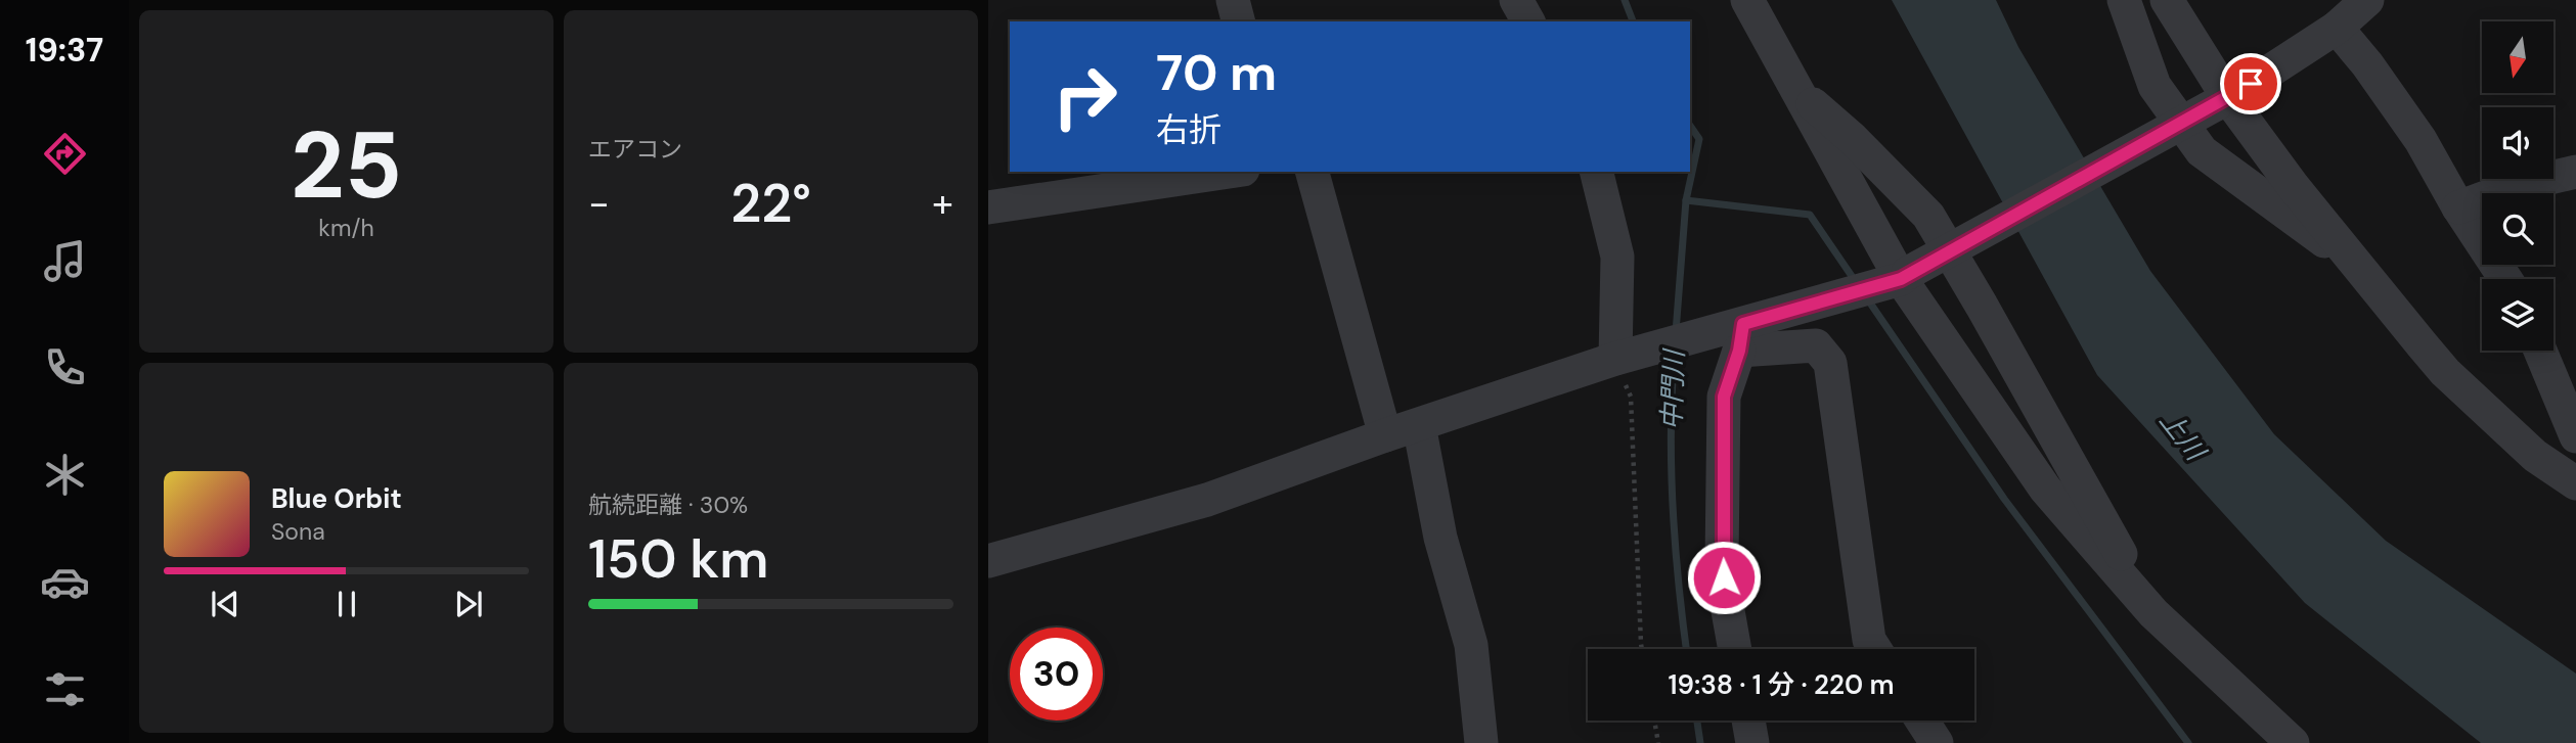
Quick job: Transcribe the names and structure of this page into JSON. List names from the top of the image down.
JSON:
{
  "water": ["中門川", "上川"],
  "north": "bottom",
  "page": {
    "tabs": "19:37",
    "tile": [
      ["25", "km/h"],
      "エアコン",
      ["航続距離 · 30%", "150 km"]
    ],
    "turn": ["70 m", "右折"],
    "heat": ["−", "22°", "+"],
    "song": ["Blue Orbit", "Sona"],
    "limit": "30",
    "trip": "19:38 · 1 分 · 220 m"
  }
}
